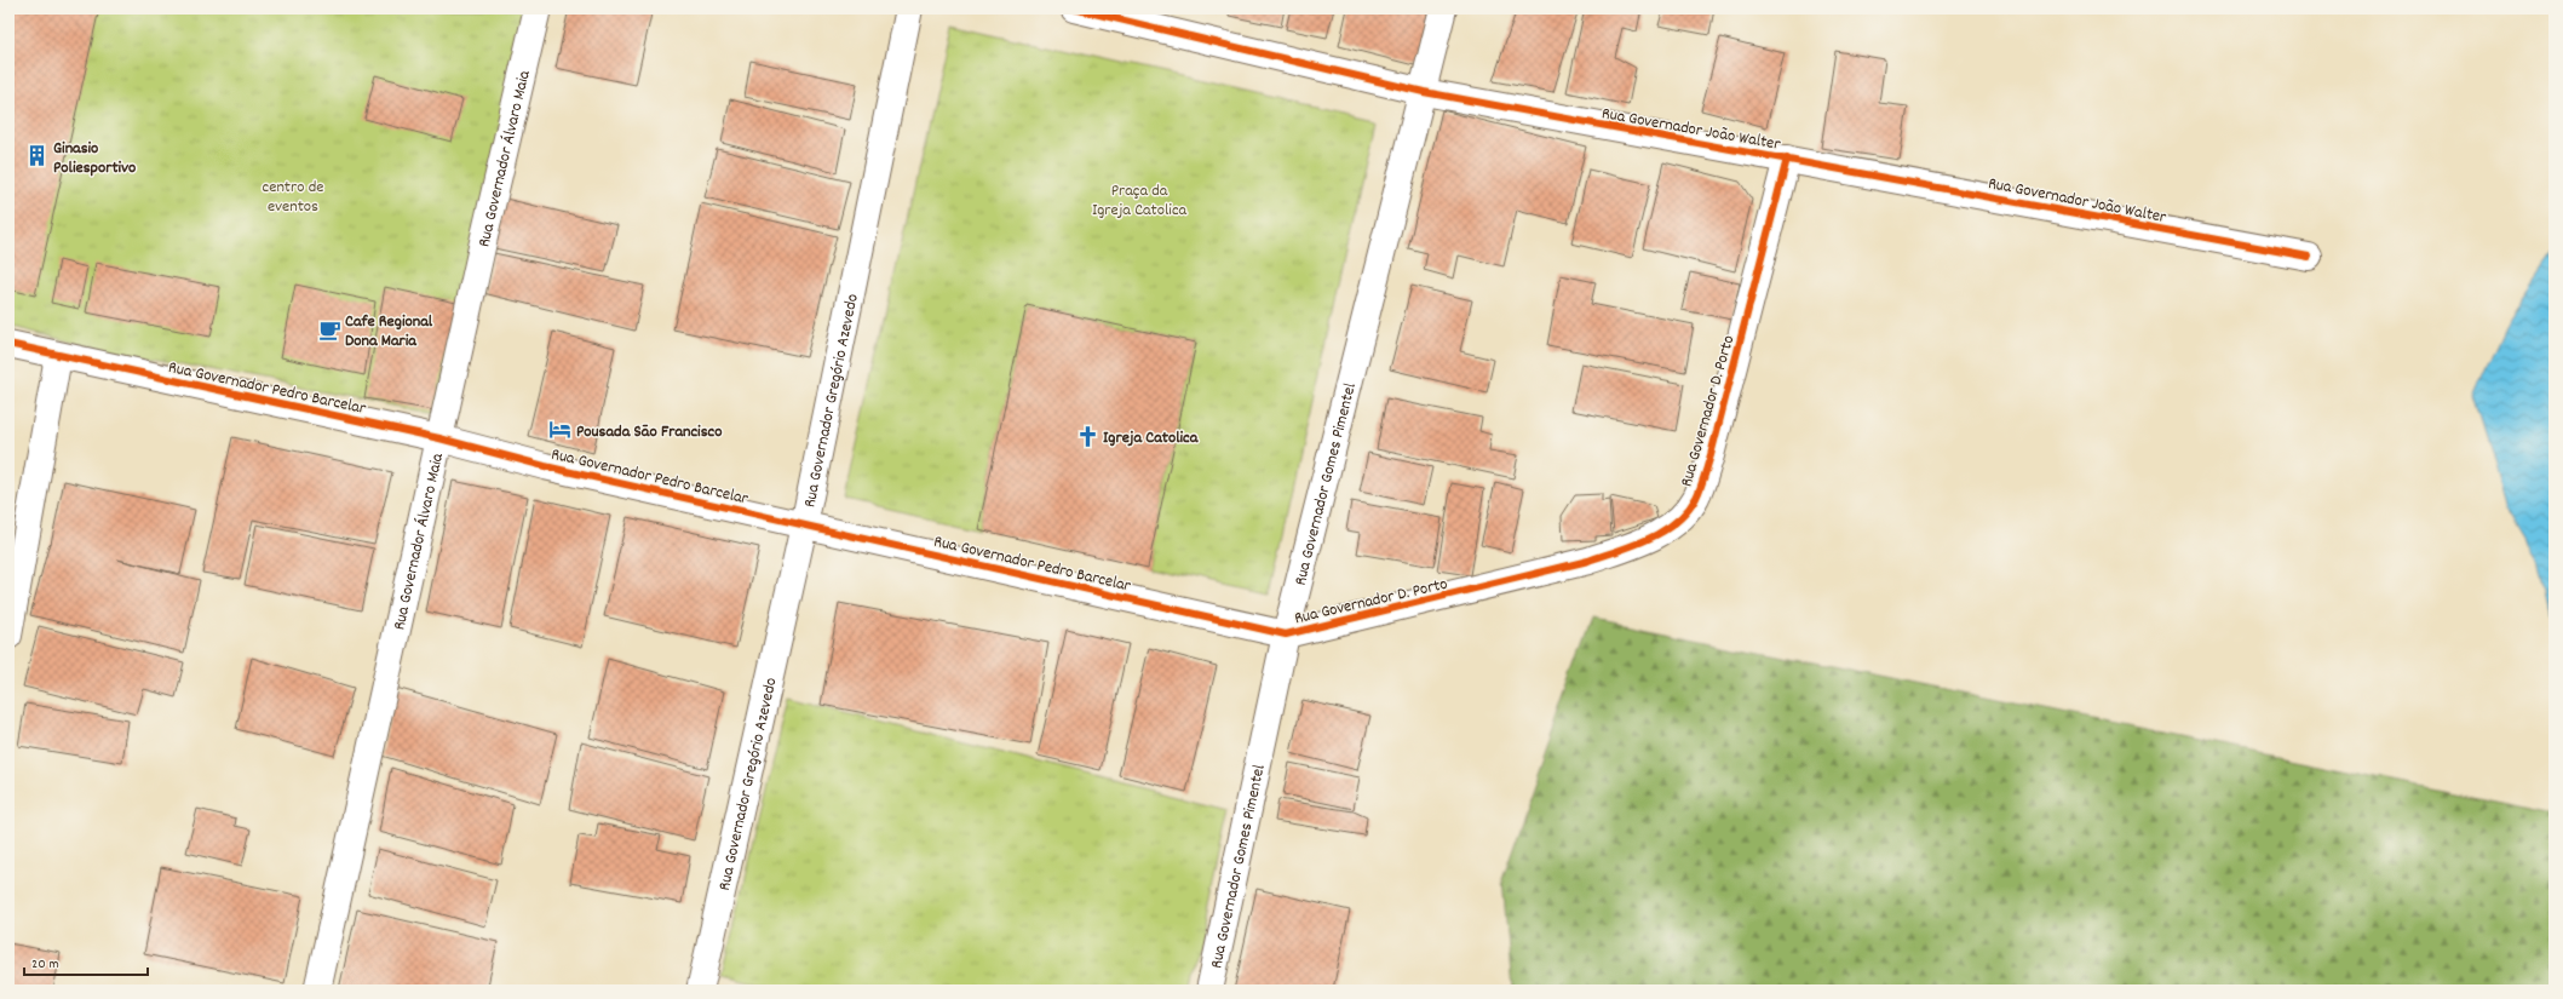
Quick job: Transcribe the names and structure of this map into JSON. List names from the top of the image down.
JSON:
{
  "streets": {
    "street": [
      "Rua Governador João Walter",
      "Rua Governador Álvaro Maia",
      "Rua Governador Pedro Barcelar",
      "Rua Governador Gregório Azevedo",
      "Rua Governador D. Porto",
      "Rua Governador Gomes Pimentel"
    ]
  },
  "crossings": [
    ["Rua Governador João Walter", "Rua Governador D. Porto"],
    ["Rua Governador João Walter", "Rua Governador Gomes Pimentel"],
    ["Rua Governador Álvaro Maia", "Rua Governador Pedro Barcelar"],
    ["Rua Governador Pedro Barcelar", "Rua Governador Gregório Azevedo"],
    ["Rua Governador Pedro Barcelar", "Rua Governador D. Porto"],
    ["Rua Governador Pedro Barcelar", "Rua Governador Gomes Pimentel"],
    ["Rua Governador D. Porto", "Rua Governador Gomes Pimentel"]
  ],
  "parks": ["centro de eventos", "Praça da Igreja Catolica"],
  "places": {
    "building": ["Ginasio Poliesportivo"],
    "cafe": ["Cafe Regional Dona Maria"],
    "hotel": ["Pousada São Francisco"],
    "church": ["Igreja Catolica"]
  },
  "scale_bar": "20 m"
}
